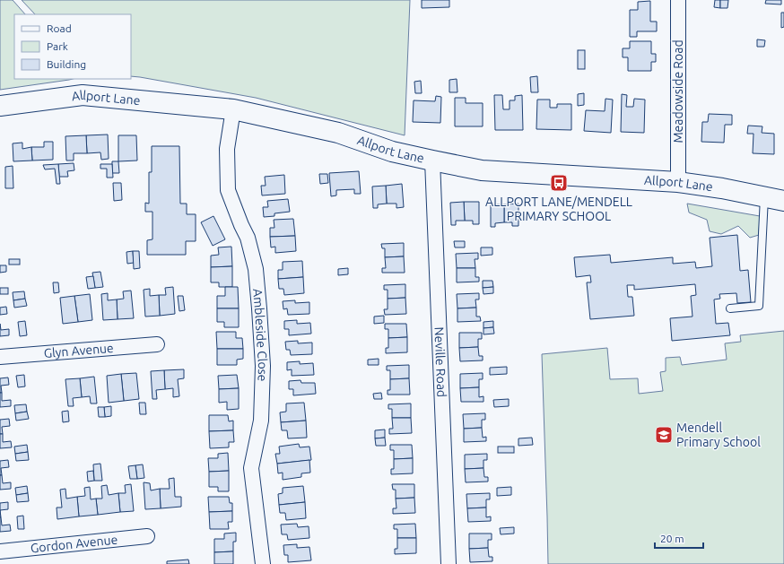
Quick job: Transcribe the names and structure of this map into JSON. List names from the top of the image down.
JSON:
{
  "streets": {
    "street": [
      "Meadowside Road",
      "Allport Lane",
      "Ambleside Close",
      "Glyn Avenue",
      "Neville Road",
      "Gordon Avenue"
    ]
  },
  "crossings": [
    ["Meadowside Road", "Allport Lane"],
    ["Allport Lane", "Ambleside Close"],
    ["Allport Lane", "Neville Road"]
  ],
  "places": {
    "bus stop": ["ALLPORT LANE/MENDELL PRIMARY SCHOOL"],
    "school or university": ["Mendell Primary School"]
  },
  "legend": ["Road", "Park", "Building"],
  "scale_bar": "20 m"
}
